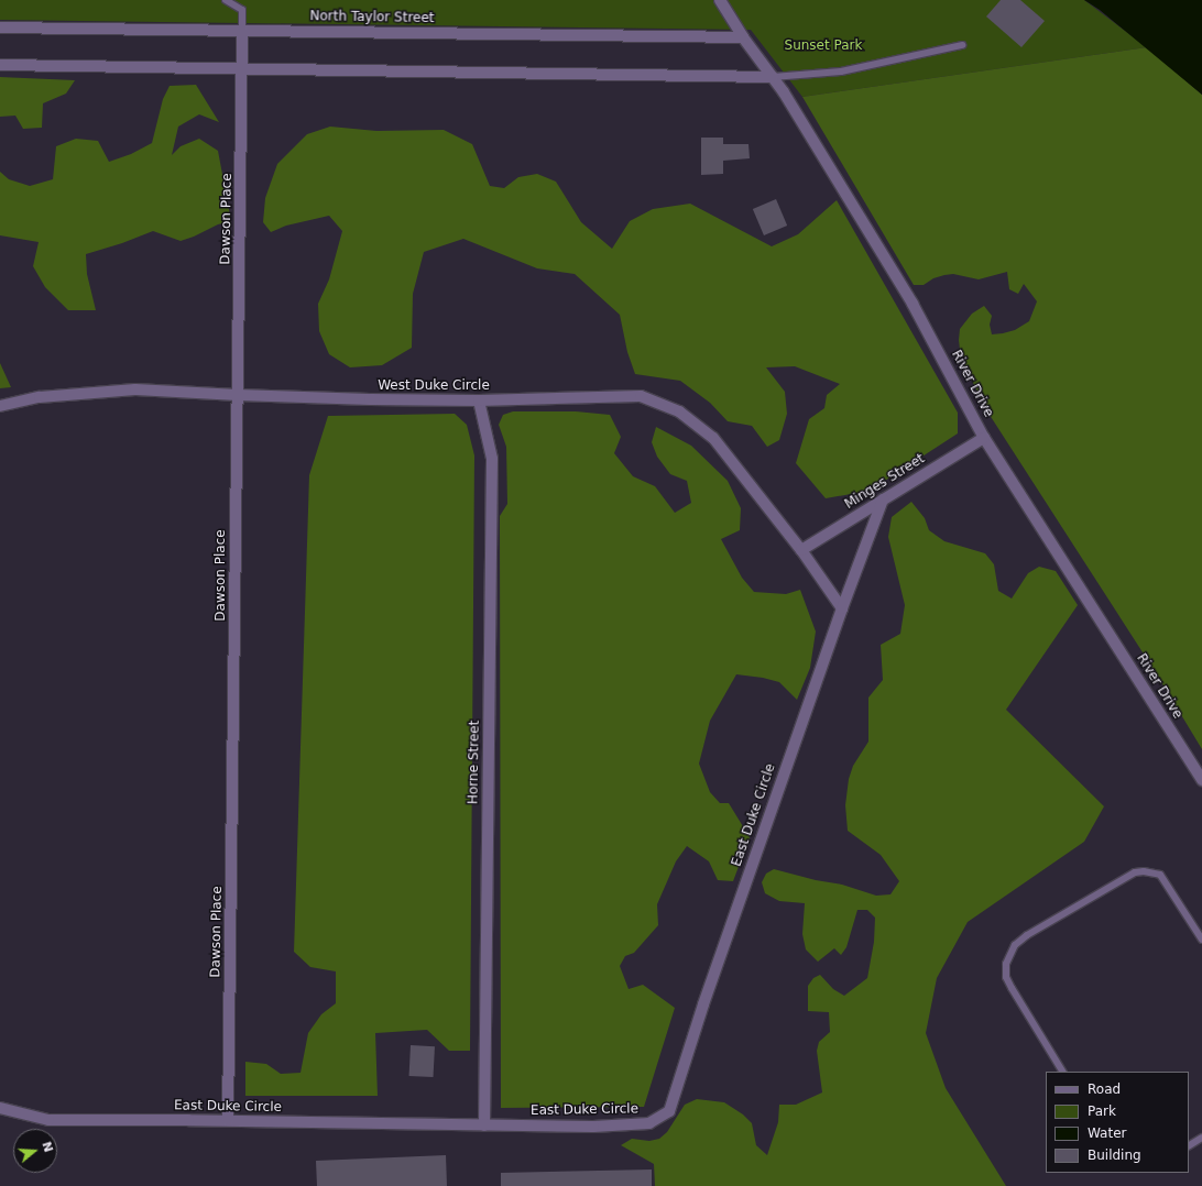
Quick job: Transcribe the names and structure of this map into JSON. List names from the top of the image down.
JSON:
{
  "streets": {
    "street": [
      "North Taylor Street",
      "Dawson Place",
      "River Drive",
      "West Duke Circle",
      "Minges Street",
      "Horne Street",
      "East Duke Circle"
    ]
  },
  "crossings": [
    ["North Taylor Street", "Dawson Place"],
    ["North Taylor Street", "River Drive"],
    ["Dawson Place", "West Duke Circle"],
    ["Dawson Place", "East Duke Circle"],
    ["River Drive", "Minges Street"],
    ["West Duke Circle", "Minges Street"],
    ["West Duke Circle", "Horne Street"],
    ["Minges Street", "East Duke Circle"],
    ["Horne Street", "East Duke Circle"]
  ],
  "parks": ["Sunset Park"],
  "legend": [
    "Road",
    "Park",
    "Water",
    "Building"
  ],
  "north": "right"
}
